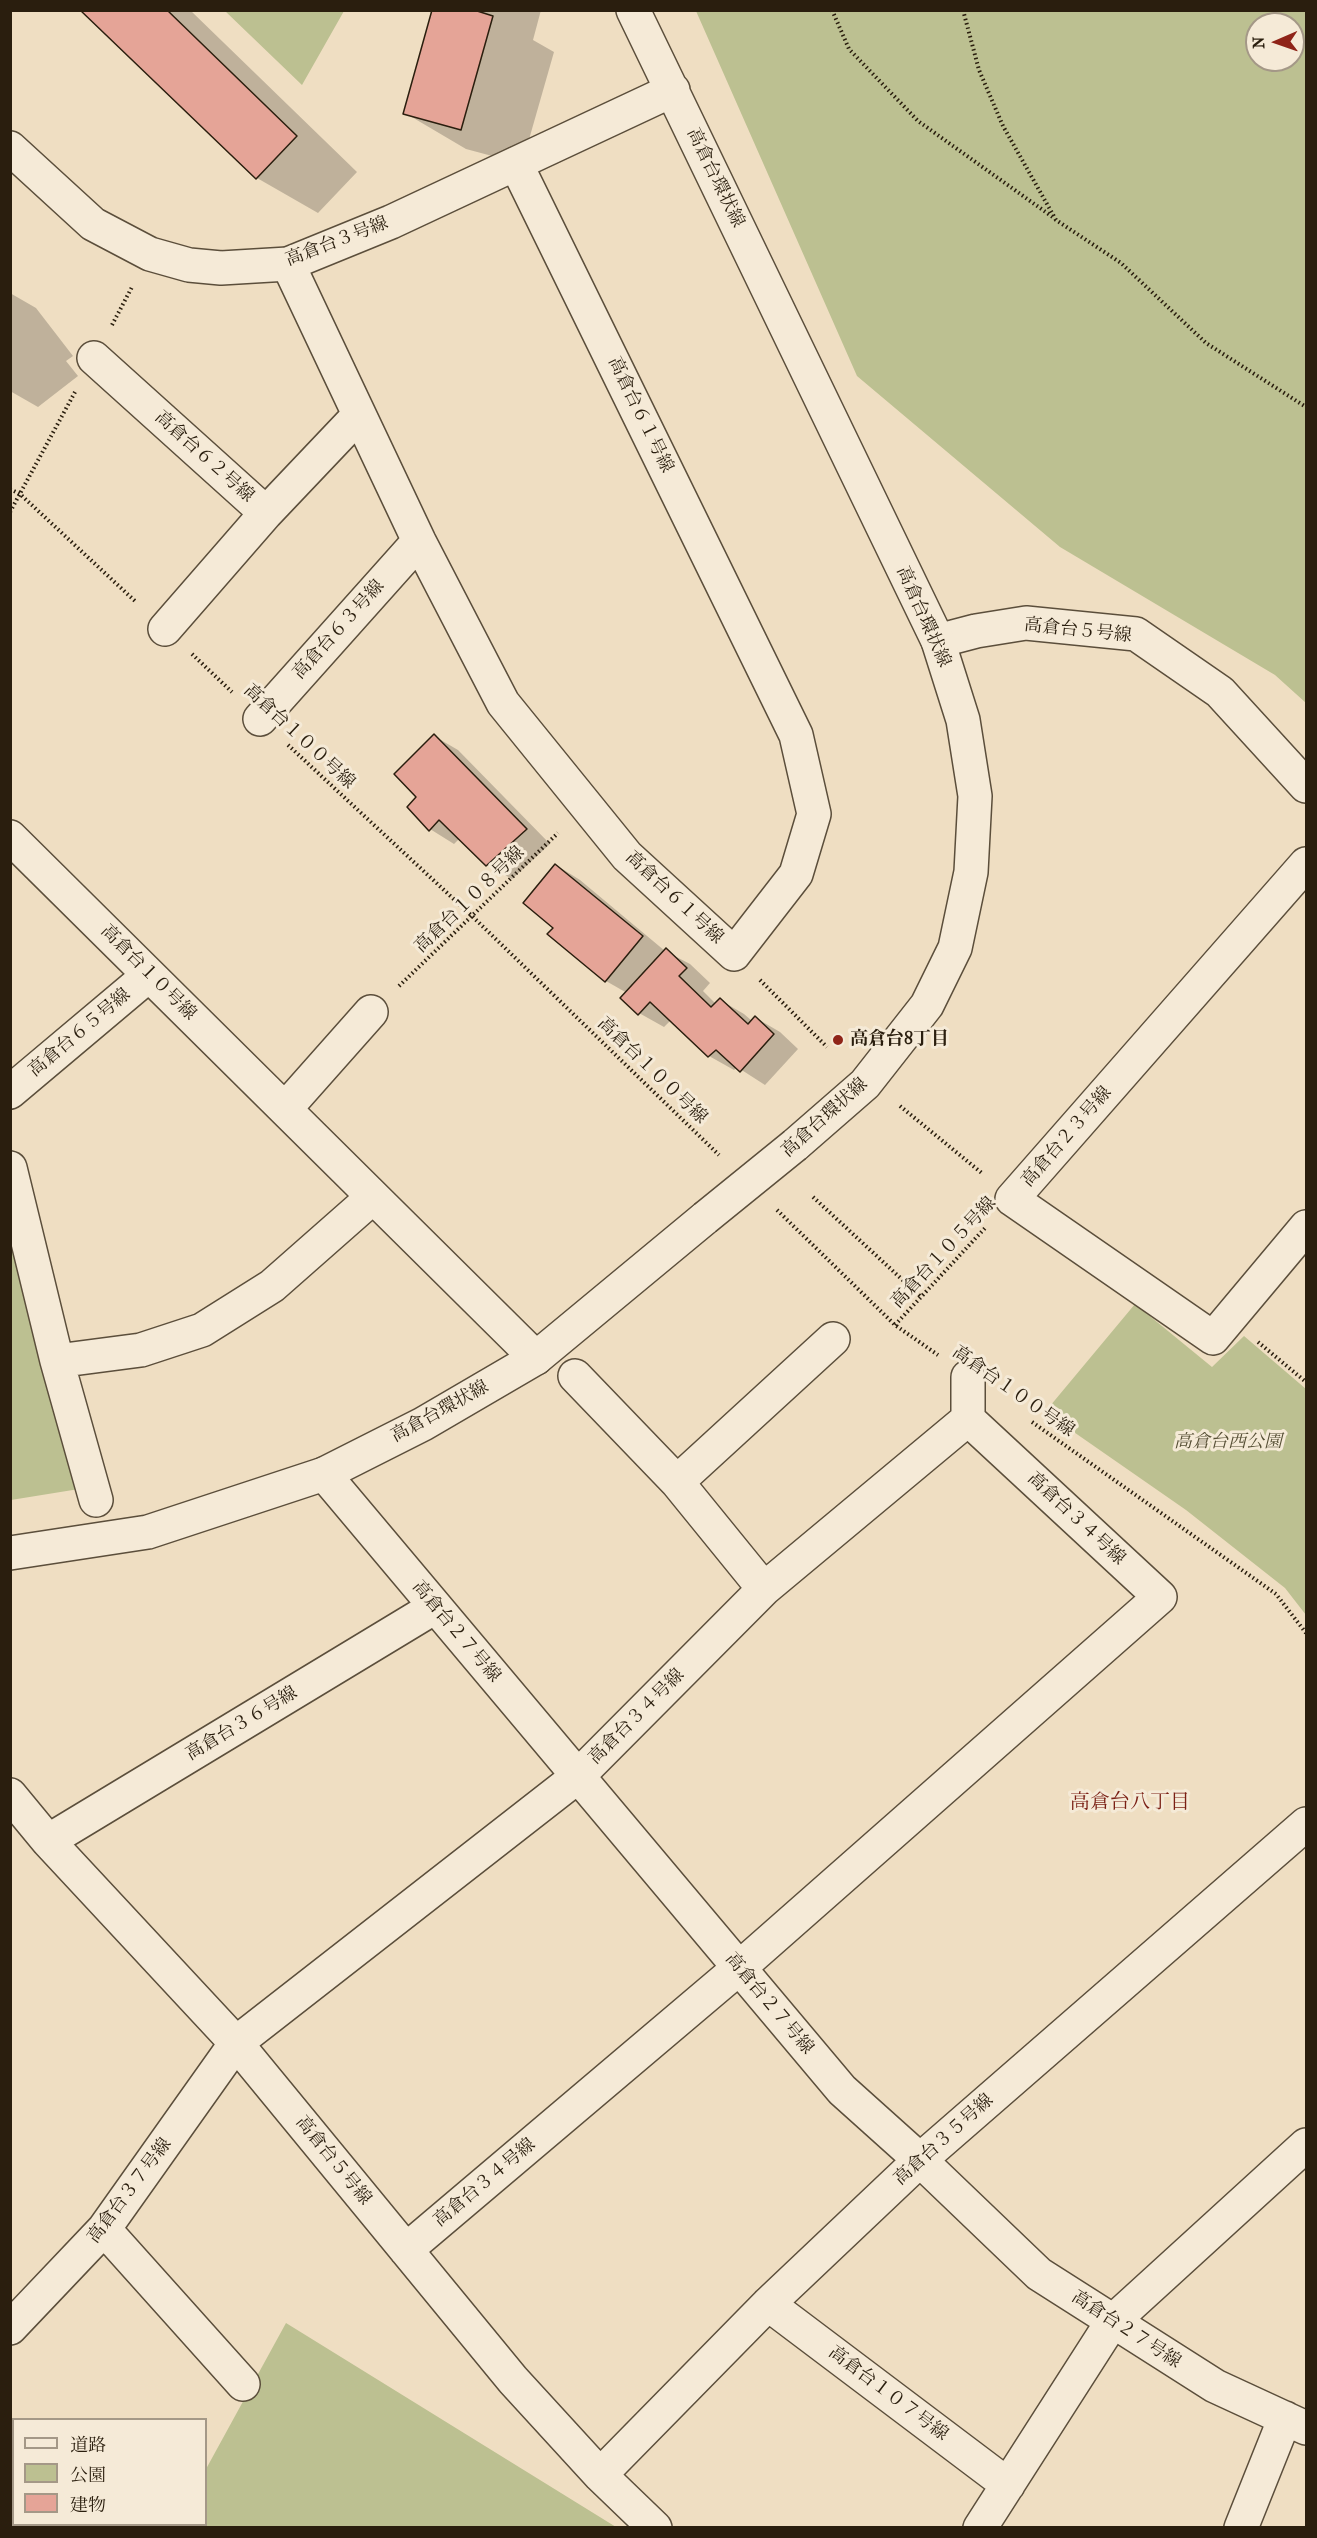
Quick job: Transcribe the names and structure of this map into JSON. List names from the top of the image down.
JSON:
{
  "streets": {
    "street": [
      "高倉台環状線",
      "高倉台３号線",
      "高倉台６１号線",
      "高倉台６２号線",
      "高倉台６３号線",
      "高倉台５号線",
      "高倉台１０号線",
      "高倉台６５号線",
      "高倉台２３号線",
      "高倉台３４号線",
      "高倉台２７号線",
      "高倉台３６号線",
      "高倉台３５号線",
      "高倉台３７号線",
      "高倉台１０７号線"
    ],
    "path": ["高倉台１００号線", "高倉台１０８号線", "高倉台１０５号線"]
  },
  "crossings": [
    ["高倉台環状線", "高倉台３号線"],
    ["高倉台環状線", "高倉台５号線"],
    ["高倉台環状線", "高倉台１０号線"],
    ["高倉台環状線", "高倉台２７号線"],
    ["高倉台３号線", "高倉台６１号線"],
    ["高倉台６１号線", "高倉台６２号線"],
    ["高倉台６１号線", "高倉台６３号線"],
    ["高倉台６１号線", "高倉台１０８号線"],
    ["高倉台６３号線", "高倉台１００号線"],
    ["高倉台５号線", "高倉台３４号線"],
    ["高倉台５号線", "高倉台３６号線"],
    ["高倉台５号線", "高倉台３５号線"],
    ["高倉台５号線", "高倉台３７号線"],
    ["高倉台１００号線", "高倉台１０８号線"],
    ["高倉台１００号線", "高倉台１０５号線"],
    ["高倉台１０号線", "高倉台６５号線"],
    ["高倉台２３号線", "高倉台１０５号線"],
    ["高倉台３４号線", "高倉台２７号線"],
    ["高倉台３４号線", "高倉台３７号線"],
    ["高倉台２７号線", "高倉台３６号線"],
    ["高倉台２７号線", "高倉台３５号線"],
    ["高倉台３５号線", "高倉台１０７号線"]
  ],
  "districts": ["高倉台八丁目"],
  "parks": ["高倉台西公園"],
  "places": ["高倉台8丁目"],
  "legend": ["道路", "公園", "建物"],
  "north": "left"
}
